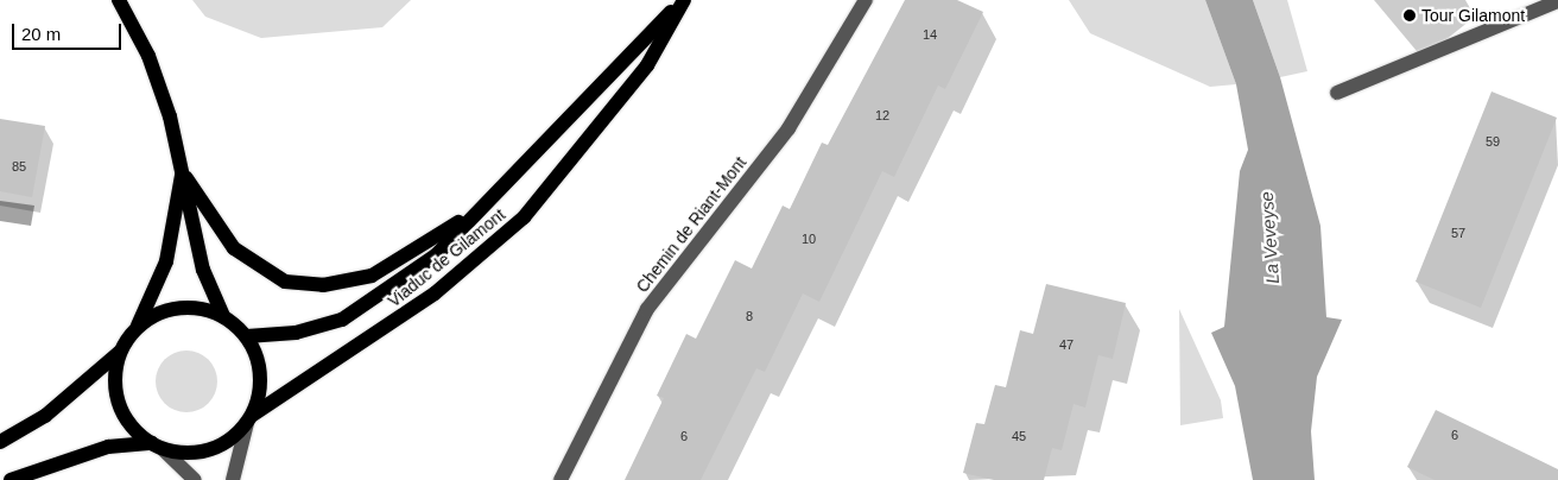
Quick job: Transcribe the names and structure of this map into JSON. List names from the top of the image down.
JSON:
{
  "streets": {
    "main road": ["Viaduc de Gilamont"],
    "street": ["Chemin de Riant-Mont"]
  },
  "water": ["La Veveyse"],
  "places": ["Tour Gilamont"],
  "house_numbers": [
    "14",
    "12",
    "59",
    "85",
    "57",
    "10",
    "8",
    "47",
    "6",
    "6",
    "45"
  ],
  "scale_bar": "20 m"
}
